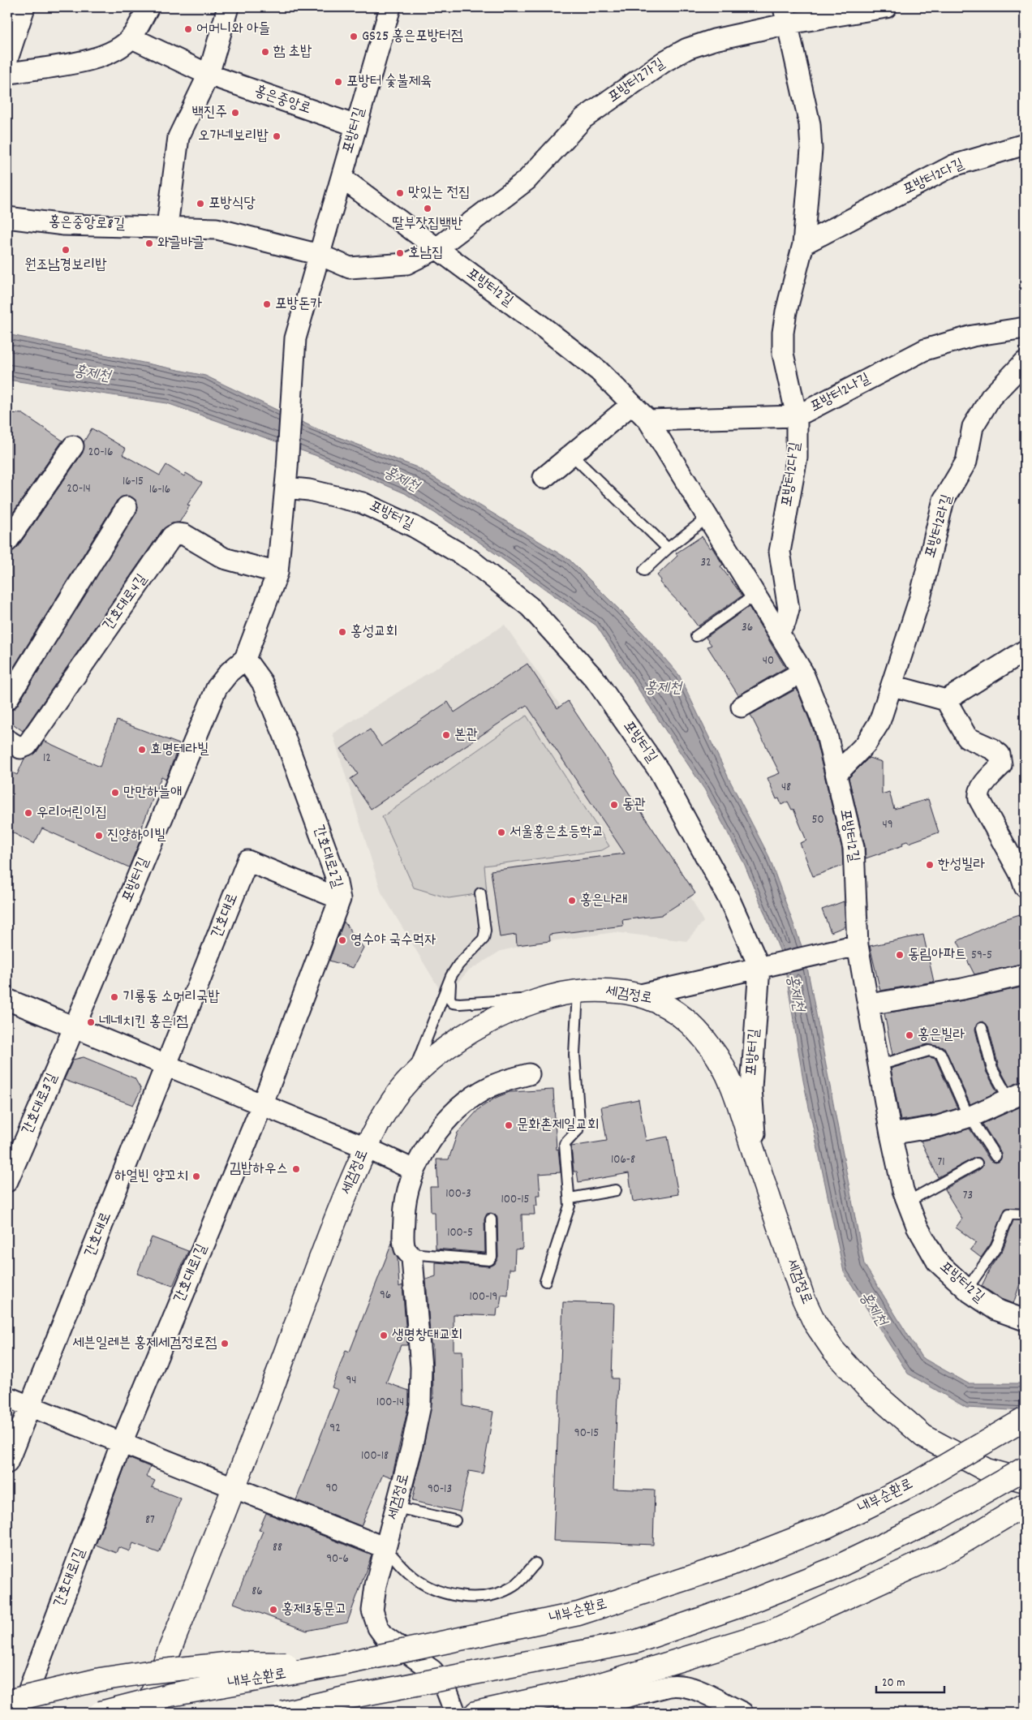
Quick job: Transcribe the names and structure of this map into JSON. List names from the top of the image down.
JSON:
{
  "streets": {
    "main road": ["세검정로", "내부순환로"],
    "street": [
      "포방터2가길",
      "홍은중앙로",
      "포방터길",
      "포방터2다길",
      "홍은중앙로8길",
      "포방터2길",
      "포방터2나길",
      "포방터2라길",
      "간호대로4길",
      "간호대로2길",
      "간호대로",
      "간호대로3길",
      "간호대로1길"
    ]
  },
  "crossings": [
    ["포방터2가길", "포방터2다길"],
    ["포방터2가길", "포방터2길"],
    ["홍은중앙로", "포방터길"],
    ["포방터길", "홍은중앙로8길"],
    ["포방터길", "포방터2길"],
    ["포방터길", "간호대로4길"],
    ["포방터길", "간호대로2길"],
    ["포방터길", "세검정로"],
    ["포방터길", "간호대로3길"],
    ["포방터2다길", "포방터2길"],
    ["포방터2다길", "포방터2나길"],
    ["포방터2길", "포방터2나길"],
    ["포방터2길", "포방터2라길"],
    ["간호대로2길", "간호대로"],
    ["간호대로2길", "간호대로1길"]
  ],
  "water": ["홍제천"],
  "places": [
    "어머니와 아들",
    "GS25 홍은포방터점",
    "함 초밥",
    "포방터 숯불제육",
    "백진주",
    "오가네보리밥",
    "맛있는 전집",
    "포방식당",
    "딸부잣집백반",
    "와글바글",
    "원조남경보리밥",
    "호남집",
    "포방돈카",
    "홍성교회",
    "본관",
    "효명테라빌",
    "만만하늘애",
    "동관",
    "우리어린이집",
    "서울홍은초등학교",
    "진양하이빌",
    "한성빌라",
    "홍은나래",
    "영수야 국수먹자",
    "동림아파트",
    "기룡동 소머리국밥",
    "네네치킨 홍은1점",
    "홍은빌라",
    "문화촌제일교회",
    "김밥하우스",
    "하얼빈 양꼬치",
    "생명창대교회",
    "세븐일레븐 홍제세검정로점",
    "홍제3동문고"
  ],
  "house_numbers": [
    "20-16",
    "16-15",
    "20-14",
    "16-16",
    "32",
    "36",
    "40",
    "12",
    "48",
    "50",
    "49",
    "59-5",
    "106-8",
    "71",
    "100-3",
    "73",
    "100-15",
    "100-5",
    "96",
    "100-19",
    "94",
    "100-14",
    "92",
    "90-15",
    "100-18",
    "90",
    "90-13",
    "87",
    "88",
    "90-6",
    "86"
  ],
  "scale_bar": "20 m"
}
